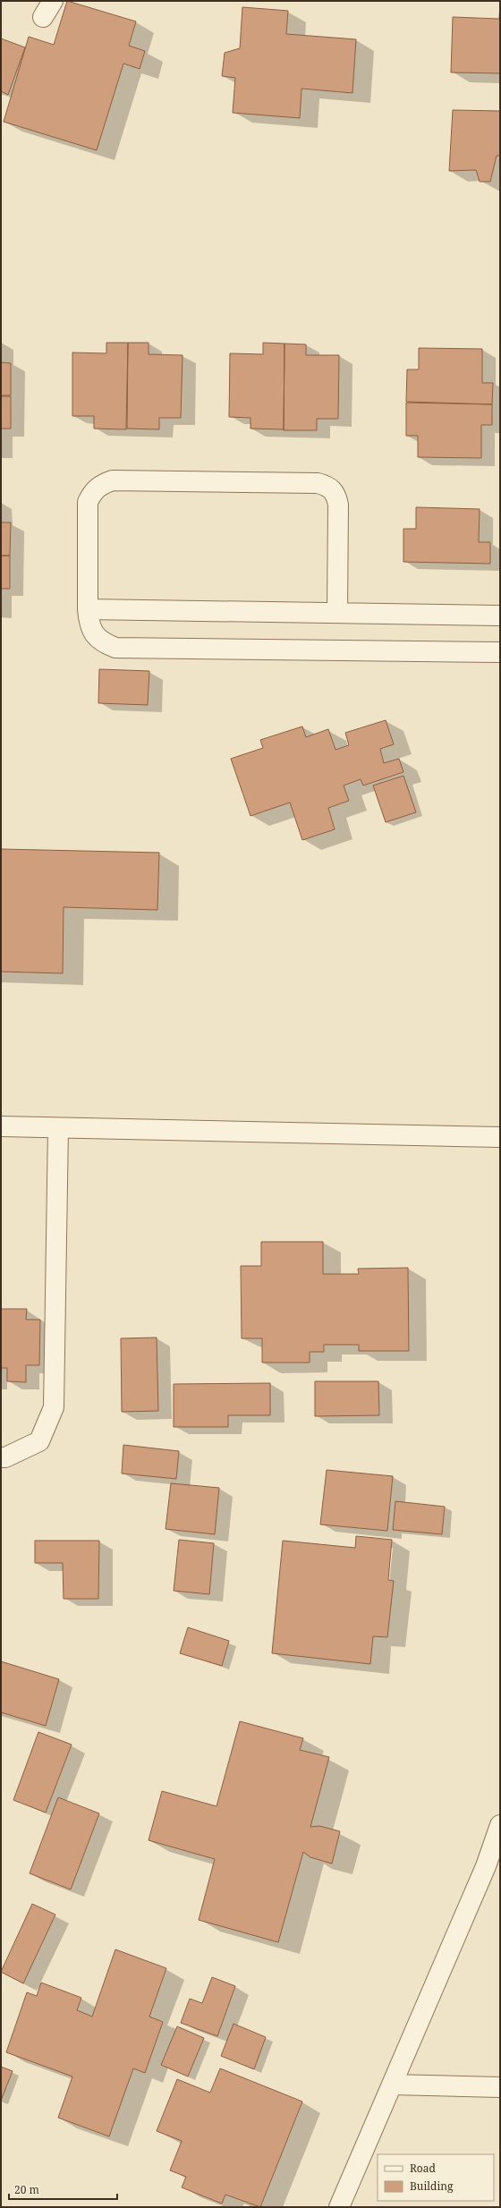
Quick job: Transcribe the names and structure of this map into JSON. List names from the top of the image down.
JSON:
{
  "legend": ["Road", "Building"],
  "scale_bar": "20 m"
}
